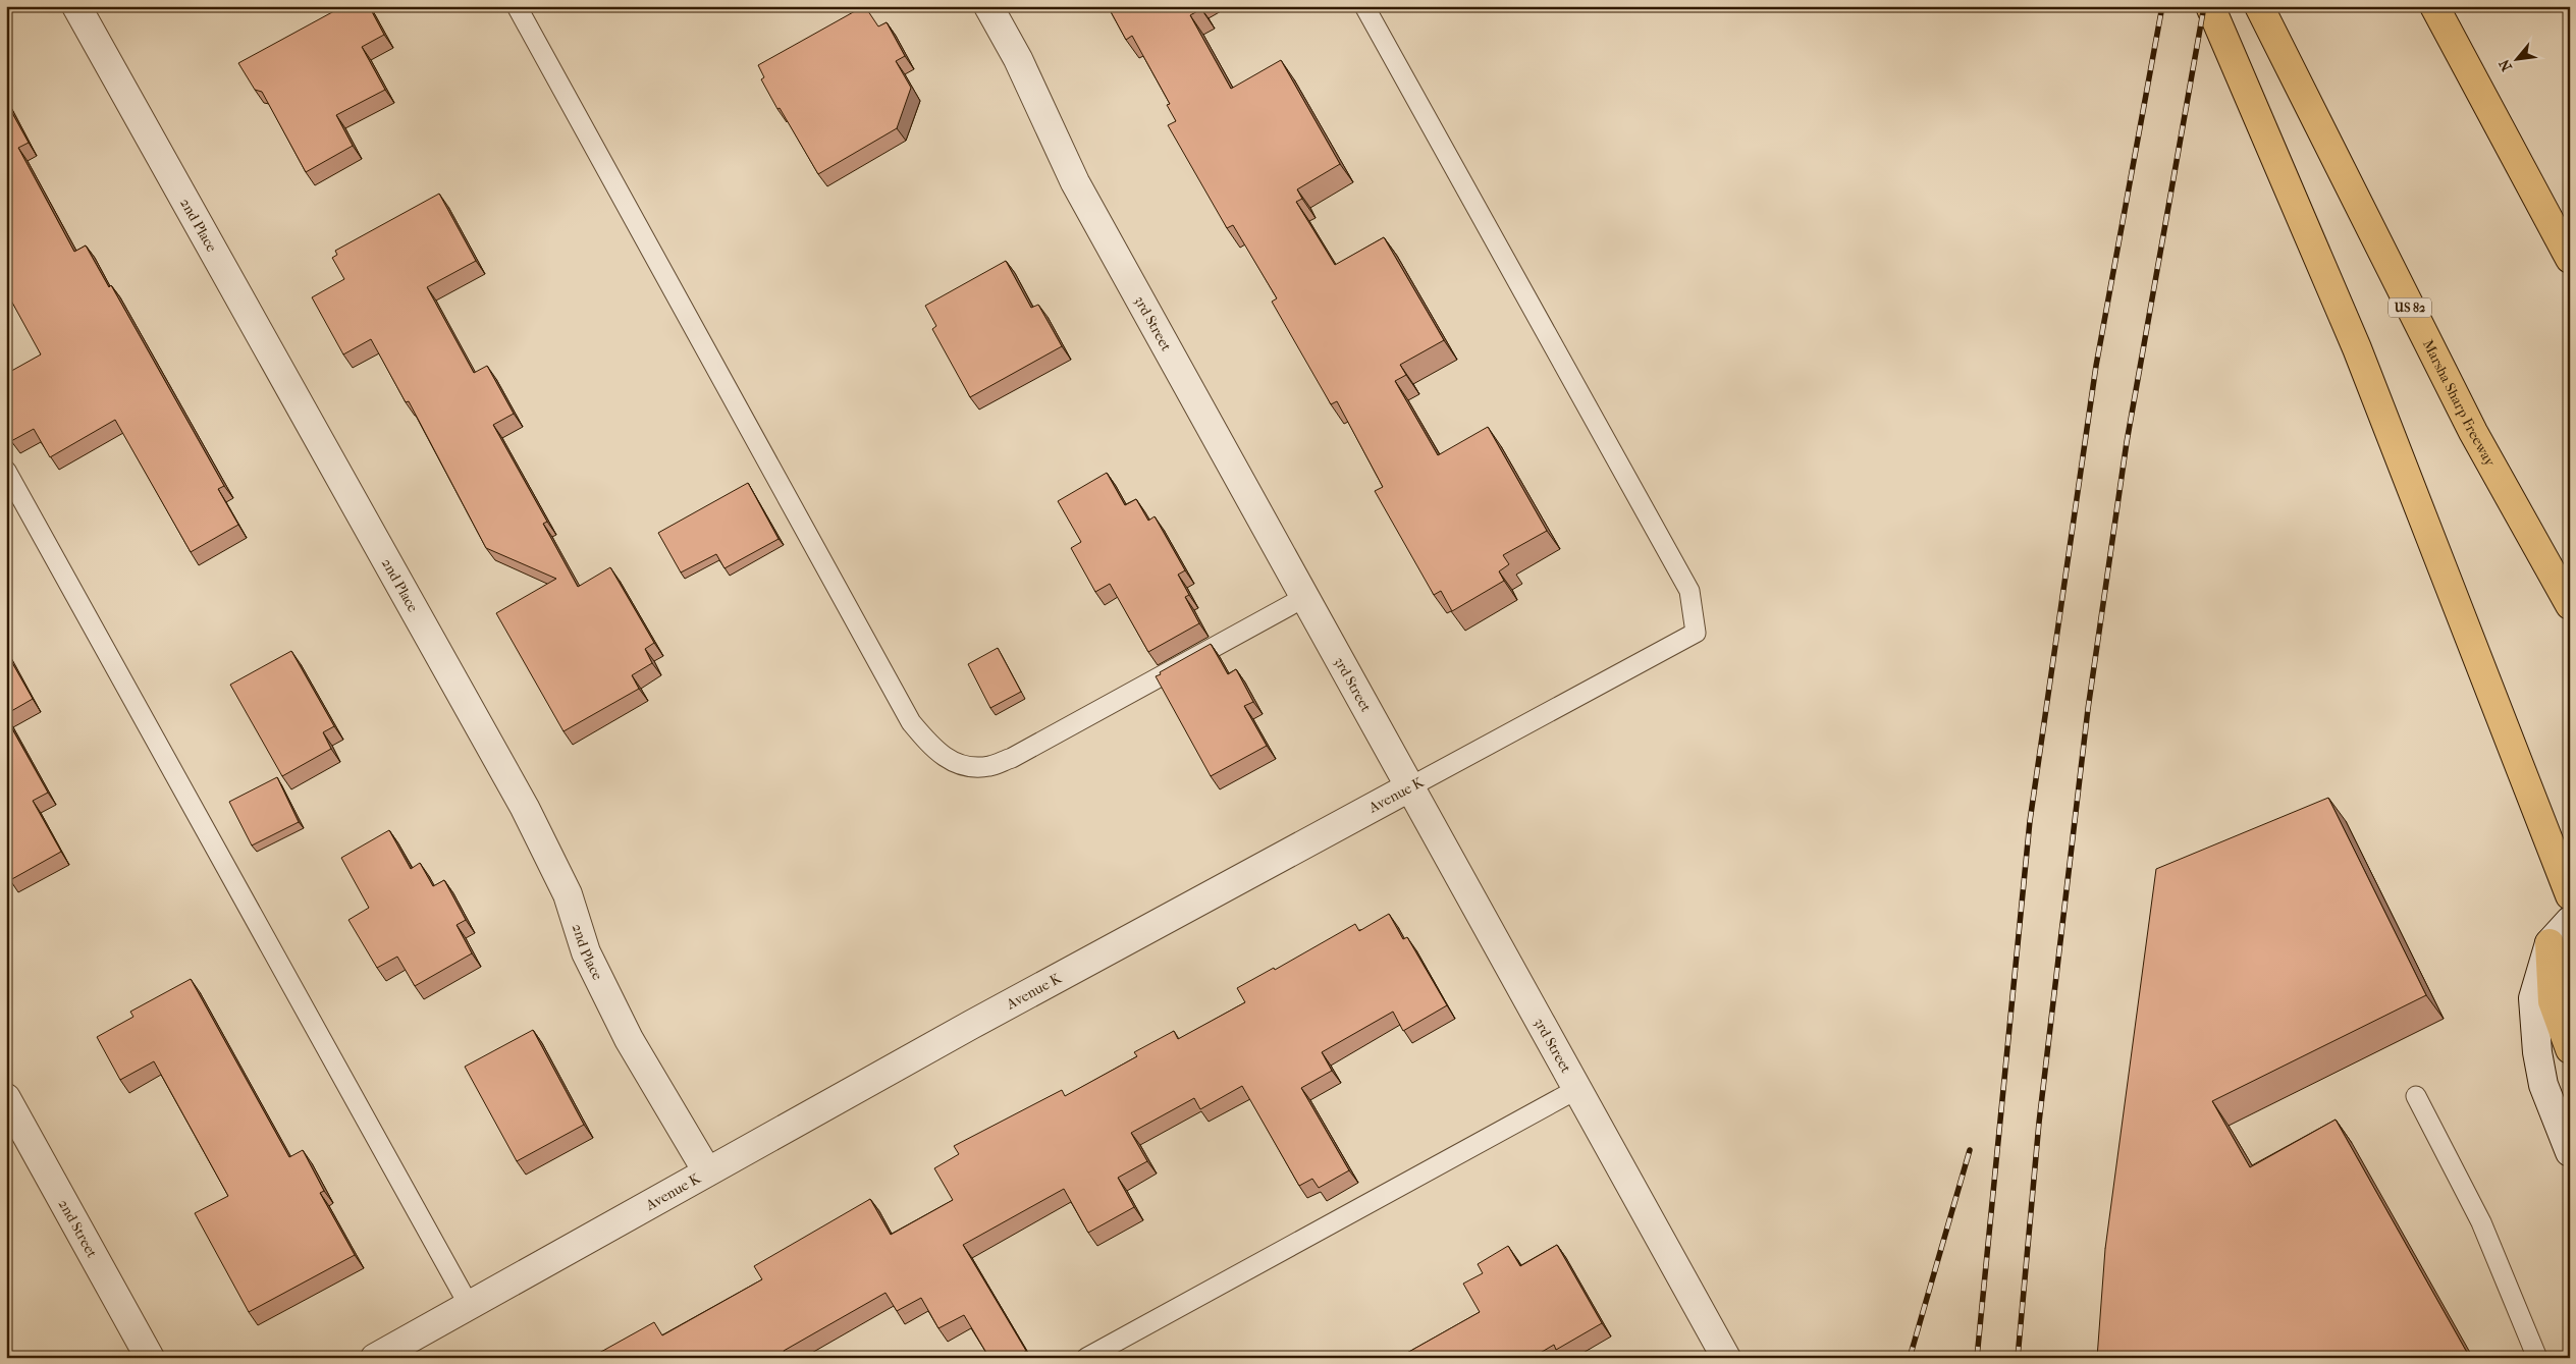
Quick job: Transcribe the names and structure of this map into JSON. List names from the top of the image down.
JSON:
{
  "streets": {
    "highway": ["US 82", "Marsha Sharp Freeway"],
    "street": [
      "2nd Place",
      "3rd Street",
      "Avenue K",
      "2nd Street"
    ]
  },
  "crossings": [
    ["2nd Place", "Avenue K"],
    ["3rd Street", "Avenue K"]
  ],
  "north": "bottom left"
}
